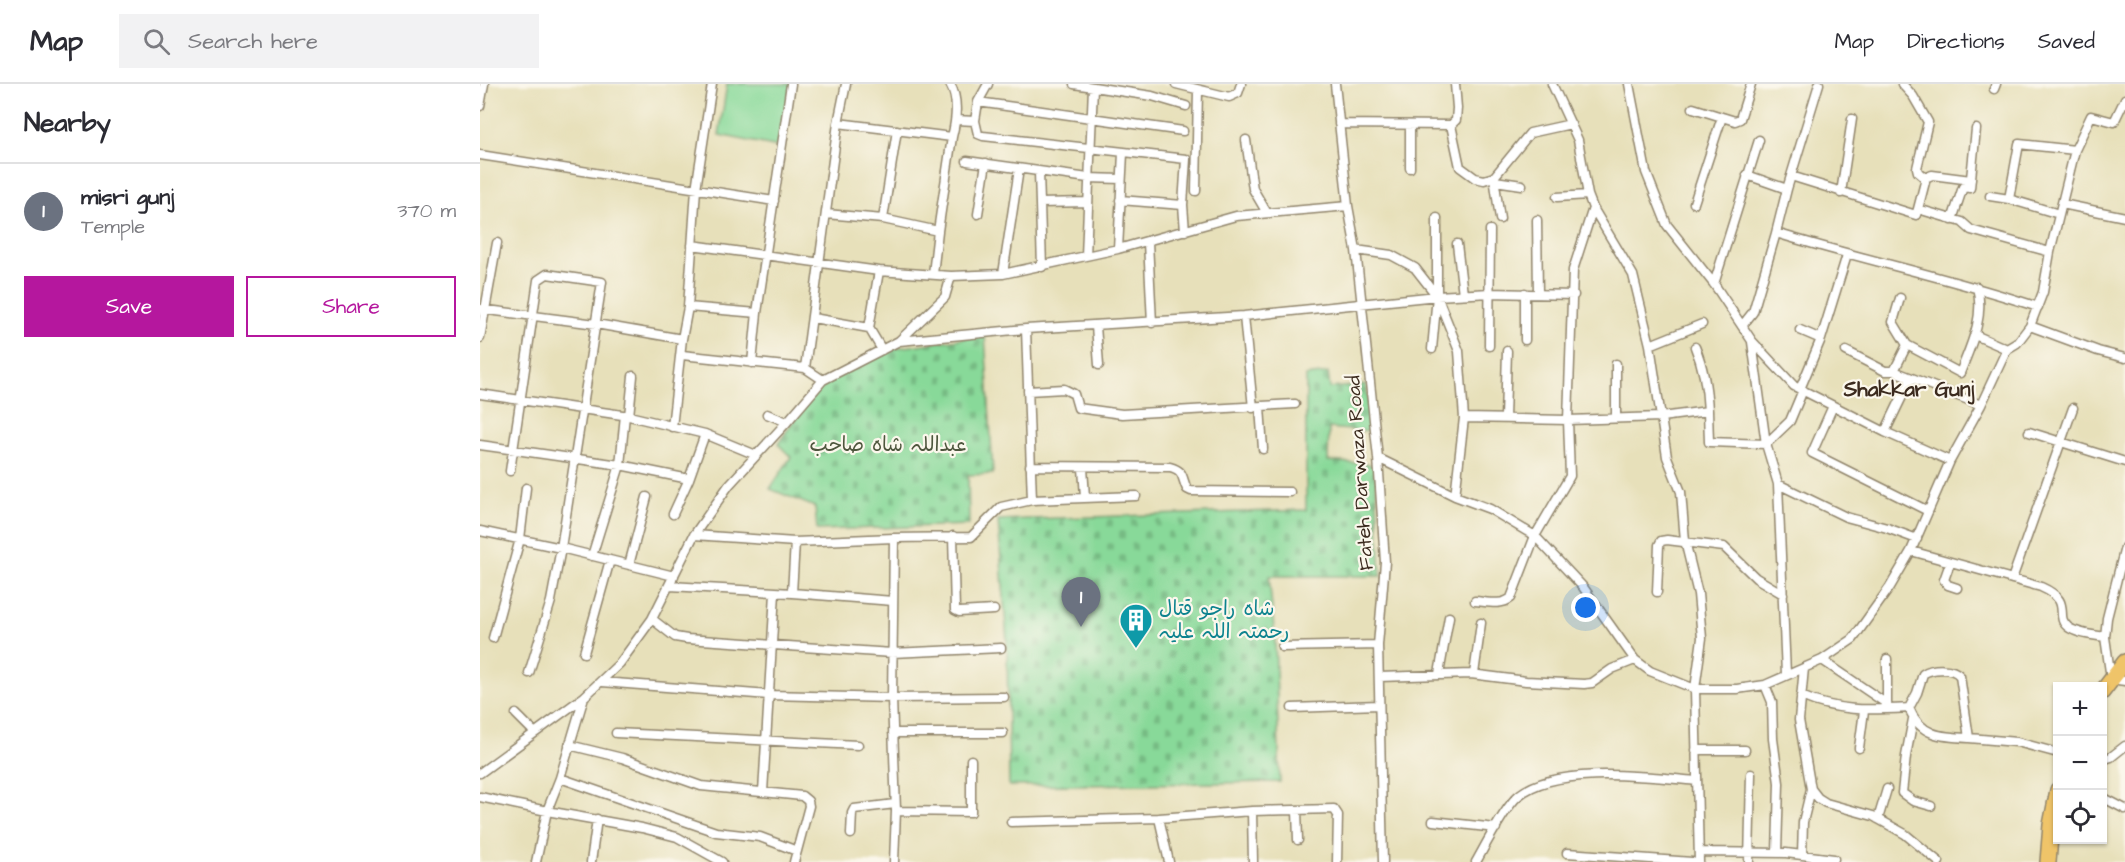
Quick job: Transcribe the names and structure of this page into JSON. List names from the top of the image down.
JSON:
{
  "streets": {
    "street": ["Fateh Darwaza Road"]
  },
  "districts": ["Shakkar Gunj"],
  "parks": ["عبداللہ شاہ صاحب"],
  "places": {
    "building": ["شاہ راجو قتال رحمتہ اللہ علیہ"]
  },
  "page": {
    "header": "Map",
    "search": "Search here",
    "nav": ["Map", "Directions", "Saved"],
    "heading": "Nearby",
    "list": [
      {
        "mark": "1",
        "name": "misri gunj",
        "note": "Temple",
        "value": "370 m"
      }
    ],
    "buttons": ["Save", "Share"],
    "pins": "1",
    "map_buttons": ["+", "−"]
  }
}
